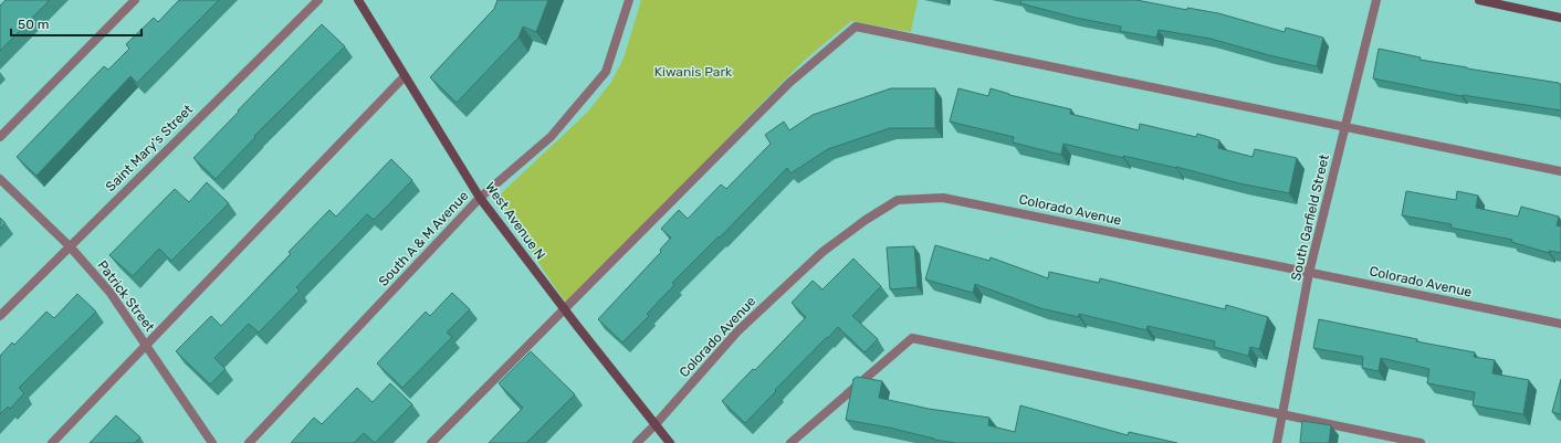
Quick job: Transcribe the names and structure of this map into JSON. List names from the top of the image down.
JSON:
{
  "streets": {
    "main road": ["West Avenue N"],
    "street": [
      "Saint Mary's Street",
      "Colorado Avenue",
      "South Garfield Street",
      "South A & M Avenue",
      "Patrick Street"
    ]
  },
  "crossings": [
    ["Saint Mary's Street", "Patrick Street"],
    ["Colorado Avenue", "South Garfield Street"],
    ["Colorado Avenue", "West Avenue N"],
    ["West Avenue N", "South A & M Avenue"]
  ],
  "parks": ["Kiwanis Park"],
  "scale_bar": "50 m"
}
